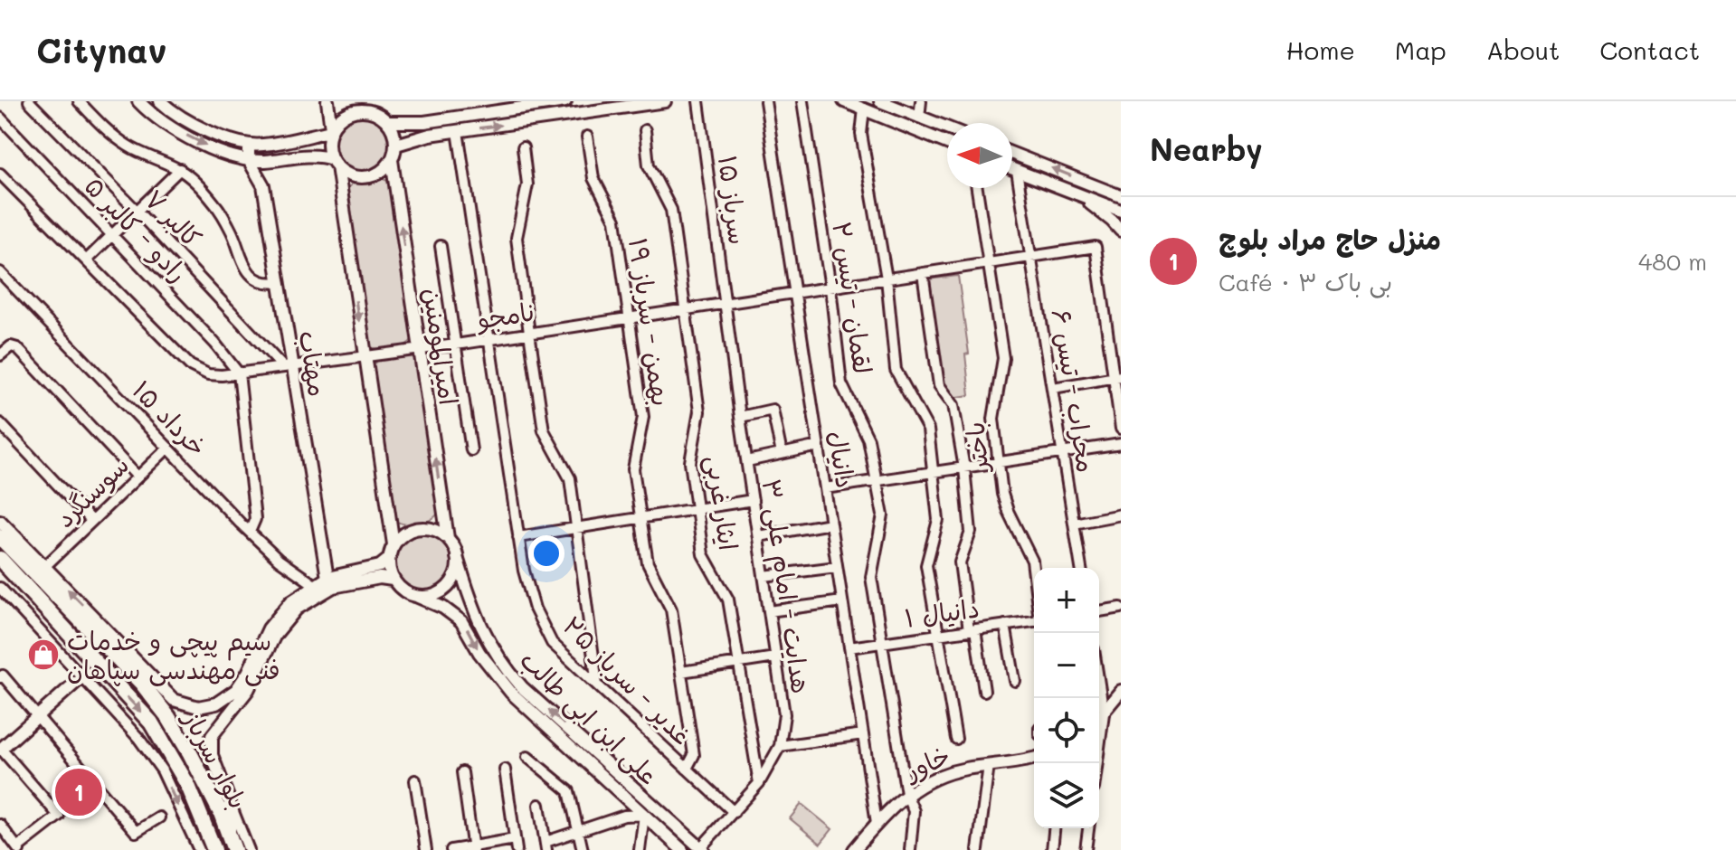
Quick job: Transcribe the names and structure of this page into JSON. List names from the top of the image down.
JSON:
{
  "streets": {
    "highway": ["بلوار سرباز"],
    "street": [
      "سرباز ۱۵",
      "کالبر ۷",
      "رادو - کالبر ۵",
      "لقمان - تیس ۲",
      "نامجو",
      "بهمن - سرباز ۱۹",
      "امیرالمومنین",
      "مهتاب",
      "محراب - تیس ۶",
      "۱۵ خرداد",
      "باختر",
      "دانیال",
      "سوسنگرد",
      "ایثار غربی",
      "هدایت - امام علی ۳",
      "دانیال ۱",
      "غدیر - سرباز ۲۵",
      "علی ابن ابی طالب",
      "خاور"
    ]
  },
  "crossings": [
    ["سرباز ۱۵", "نامجو"],
    ["سرباز ۱۵", "هدایت - امام علی ۳"],
    ["کالبر ۷", "نامجو"],
    ["کالبر ۷", "مهتاب"],
    ["رادو - کالبر ۵", "نامجو"],
    ["لقمان - تیس ۲", "نامجو"],
    ["لقمان - تیس ۲", "دانیال ۱"],
    ["لقمان - تیس ۲", "خاور"],
    ["نامجو", "بهمن - سرباز ۱۹"],
    ["نامجو", "امیرالمومنین"],
    ["نامجو", "مهتاب"],
    ["نامجو", "محراب - تیس ۶"],
    ["نامجو", "باختر"],
    ["نامجو", "دانیال"],
    ["نامجو", "ایثار غربی"],
    ["نامجو", "هدایت - امام علی ۳"],
    ["نامجو", "غدیر - سرباز ۲۵"],
    ["بهمن - سرباز ۱۹", "غدیر - سرباز ۲۵"],
    ["امیرالمومنین", "علی ابن ابی طالب"],
    ["۱۵ خرداد", "سوسنگرد"],
    ["دانیال", "دانیال ۱"],
    ["دانیال", "خاور"],
    ["ایثار غربی", "هدایت - امام علی ۳"],
    ["هدایت - امام علی ۳", "غدیر - سرباز ۲۵"],
    ["هدایت - امام علی ۳", "علی ابن ابی طالب"]
  ],
  "places": {
    "shop": ["سیم پیچی و خدمات فنی مهندسی سپاهان"]
  },
  "north": "left",
  "page": {
    "header": "Citynav",
    "nav": [
      "Home",
      "Map",
      "About",
      "Contact"
    ],
    "heading": "Nearby",
    "list": [
      {
        "mark": "1",
        "name": "منزل حاج مراد بلوچ",
        "note": "Café · بی باک ۳",
        "value": "480 m"
      }
    ],
    "map_buttons": ["+", "−"],
    "pins": "1"
  }
}
